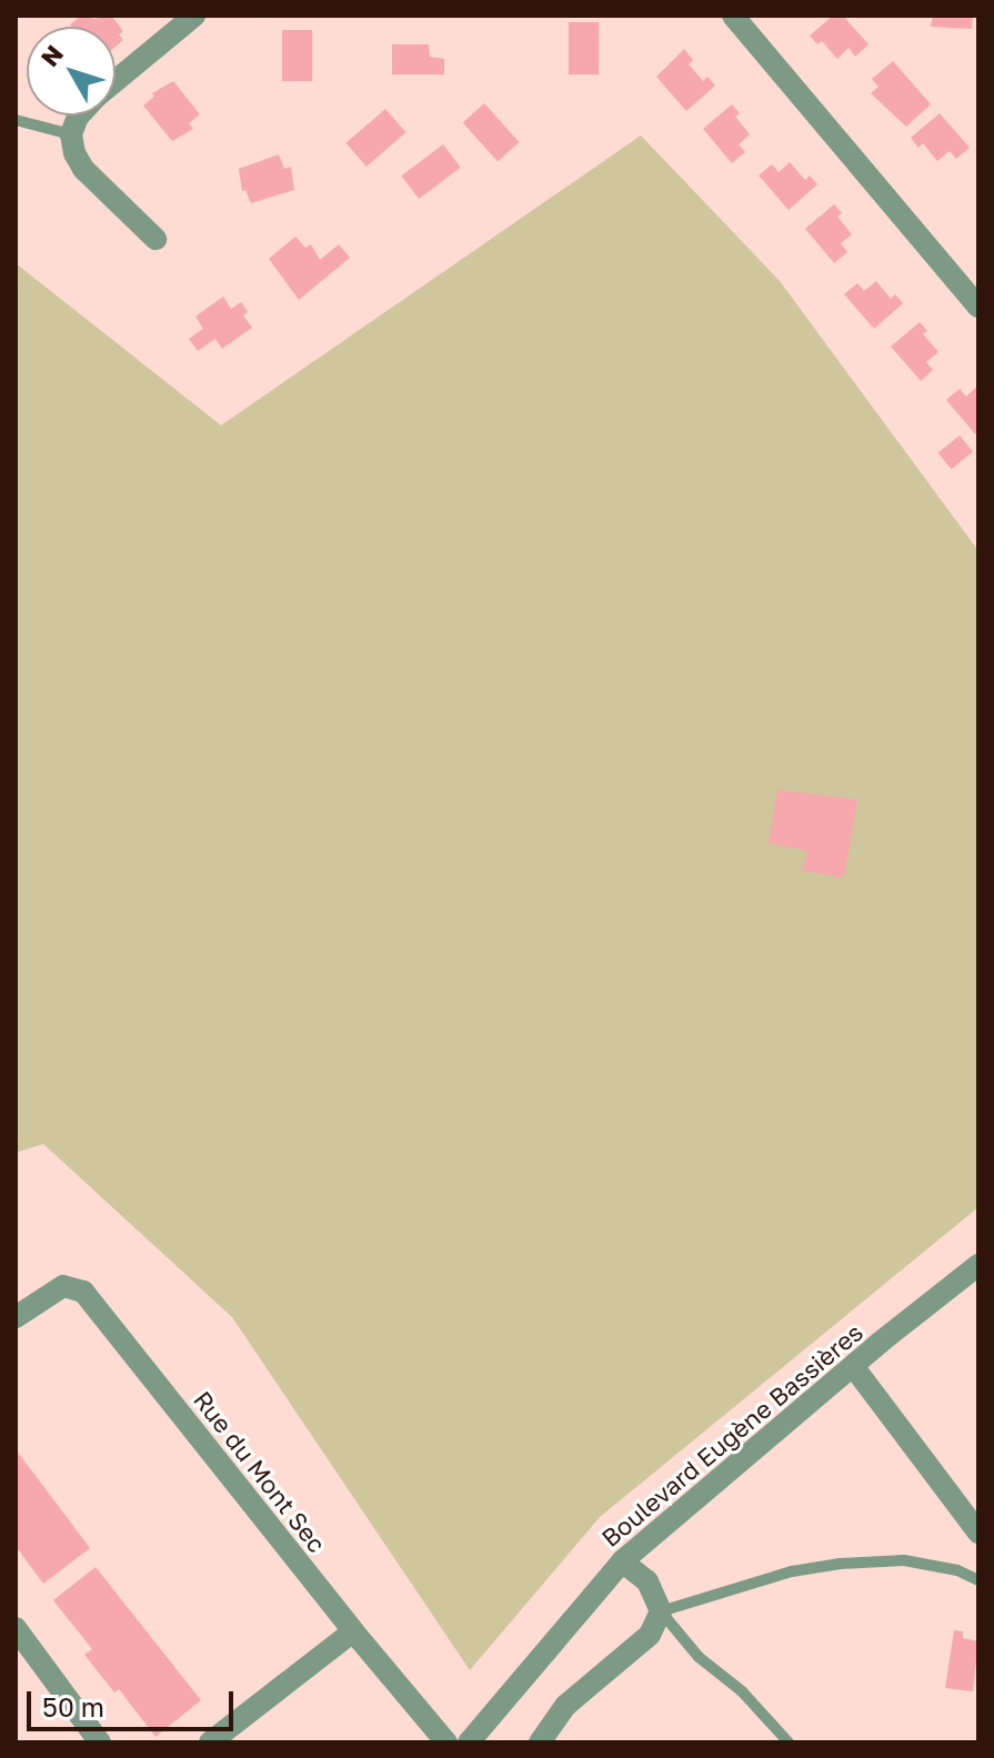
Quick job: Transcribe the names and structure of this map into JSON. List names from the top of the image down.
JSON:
{
  "streets": {
    "street": ["Boulevard Eugène Bassières", "Rue du Mont Sec"]
  },
  "scale_bar": "50 m",
  "north": "top left"
}
